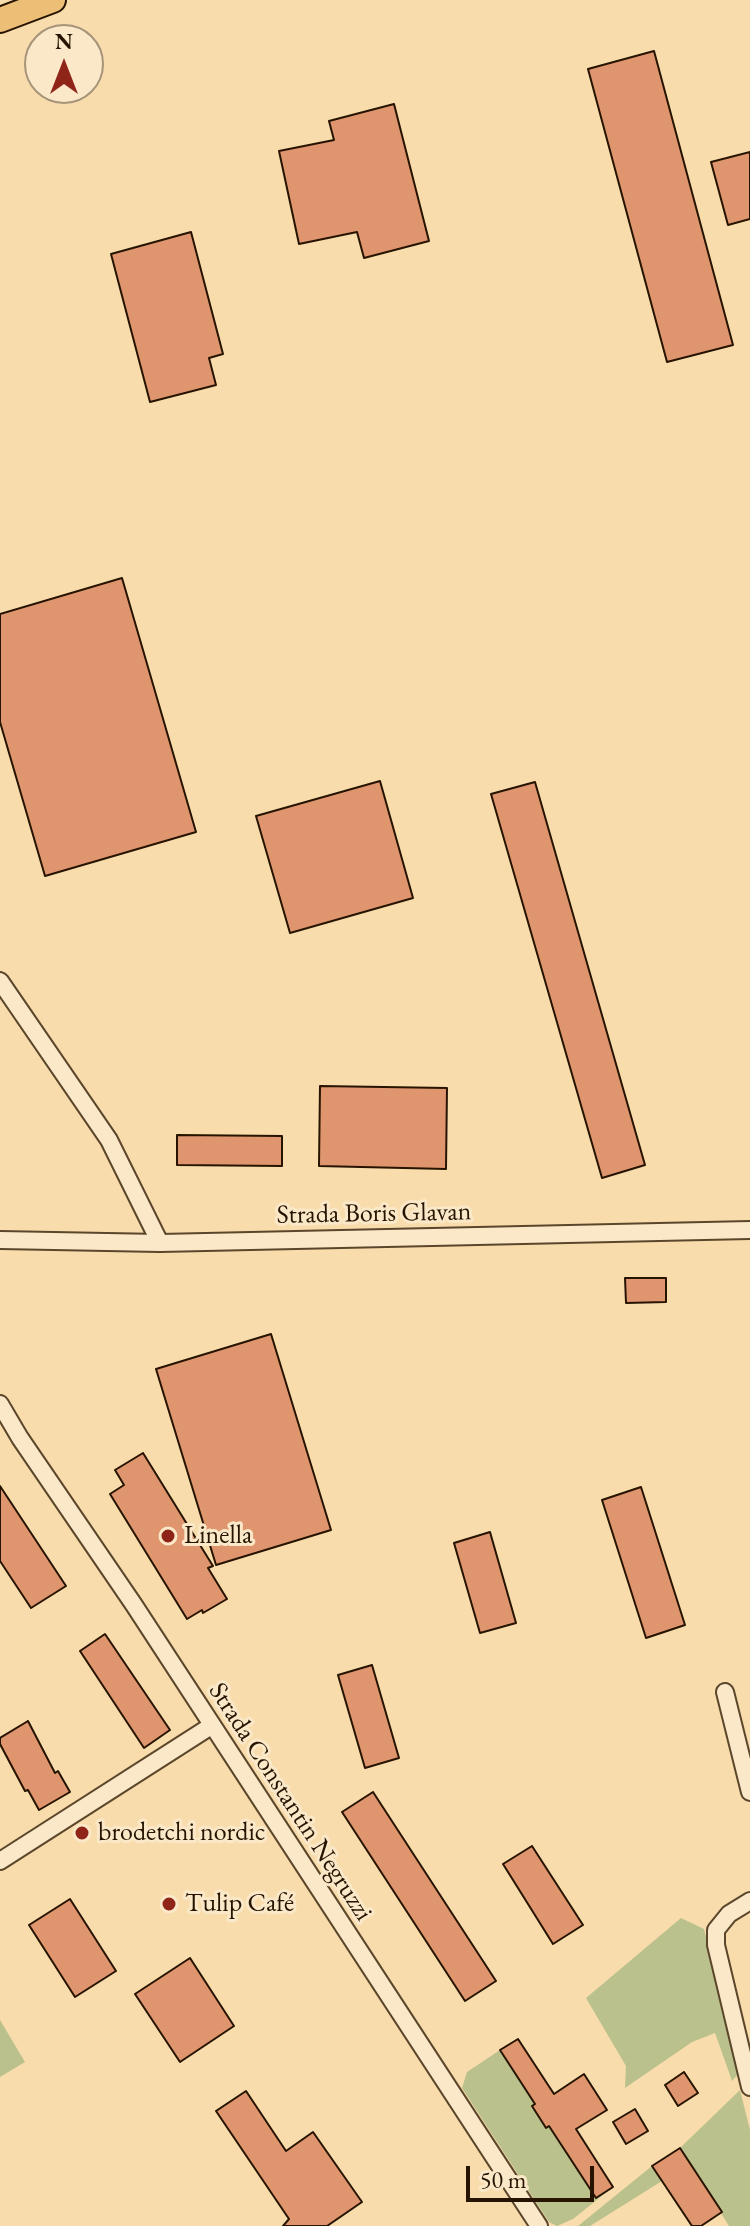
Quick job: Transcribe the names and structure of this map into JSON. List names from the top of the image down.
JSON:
{
  "streets": {
    "street": ["Strada Boris Glavan", "Strada Constantin Negruzzi"]
  },
  "places": ["Linella", "brodetchi nordic", "Tulip Café"],
  "scale_bar": "50 m",
  "north": "top"
}
